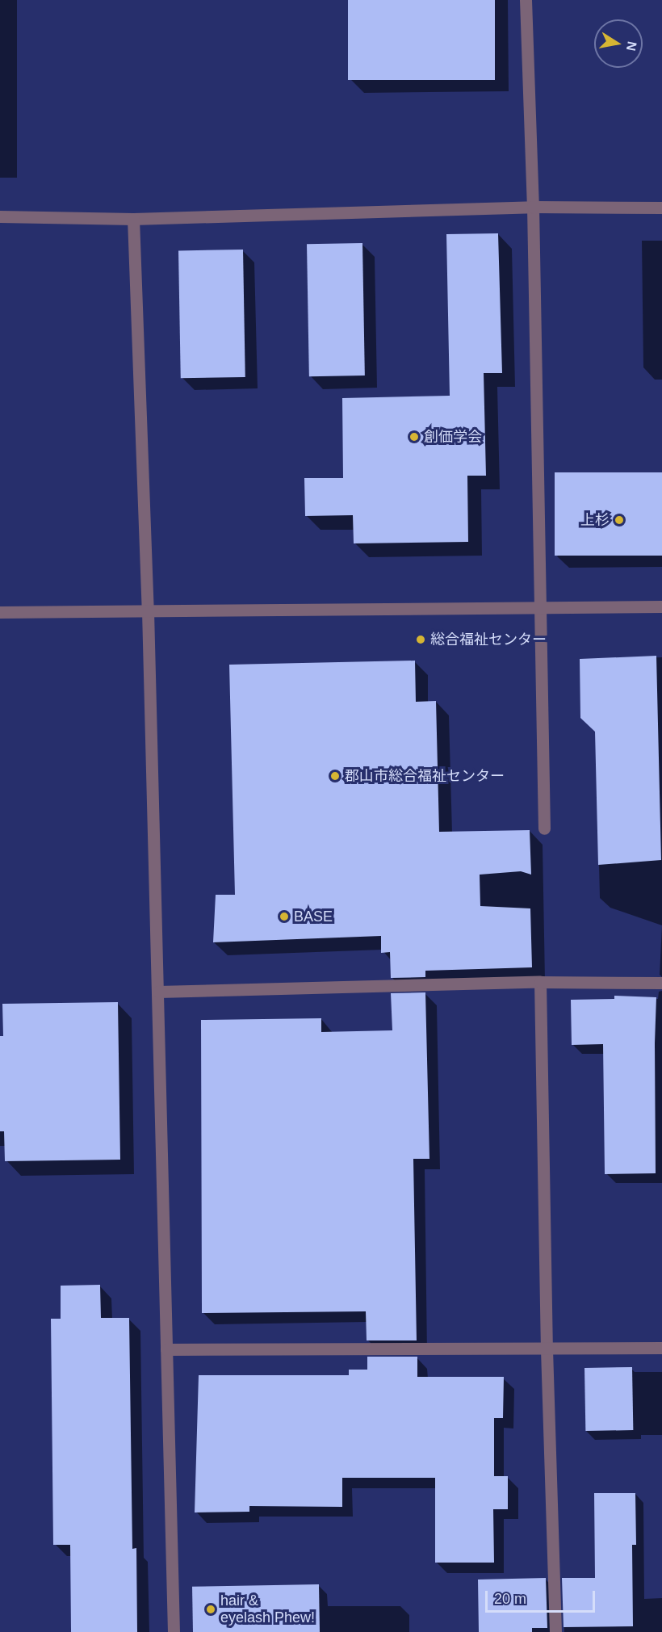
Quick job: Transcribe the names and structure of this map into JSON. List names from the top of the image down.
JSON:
{
  "places": [
    "創価学会",
    "上杉",
    "総合福祉センター",
    "郡山市総合福祉センター",
    "BASE",
    "hair & eyelash Phew!"
  ],
  "scale_bar": "20 m",
  "north": "right"
}
